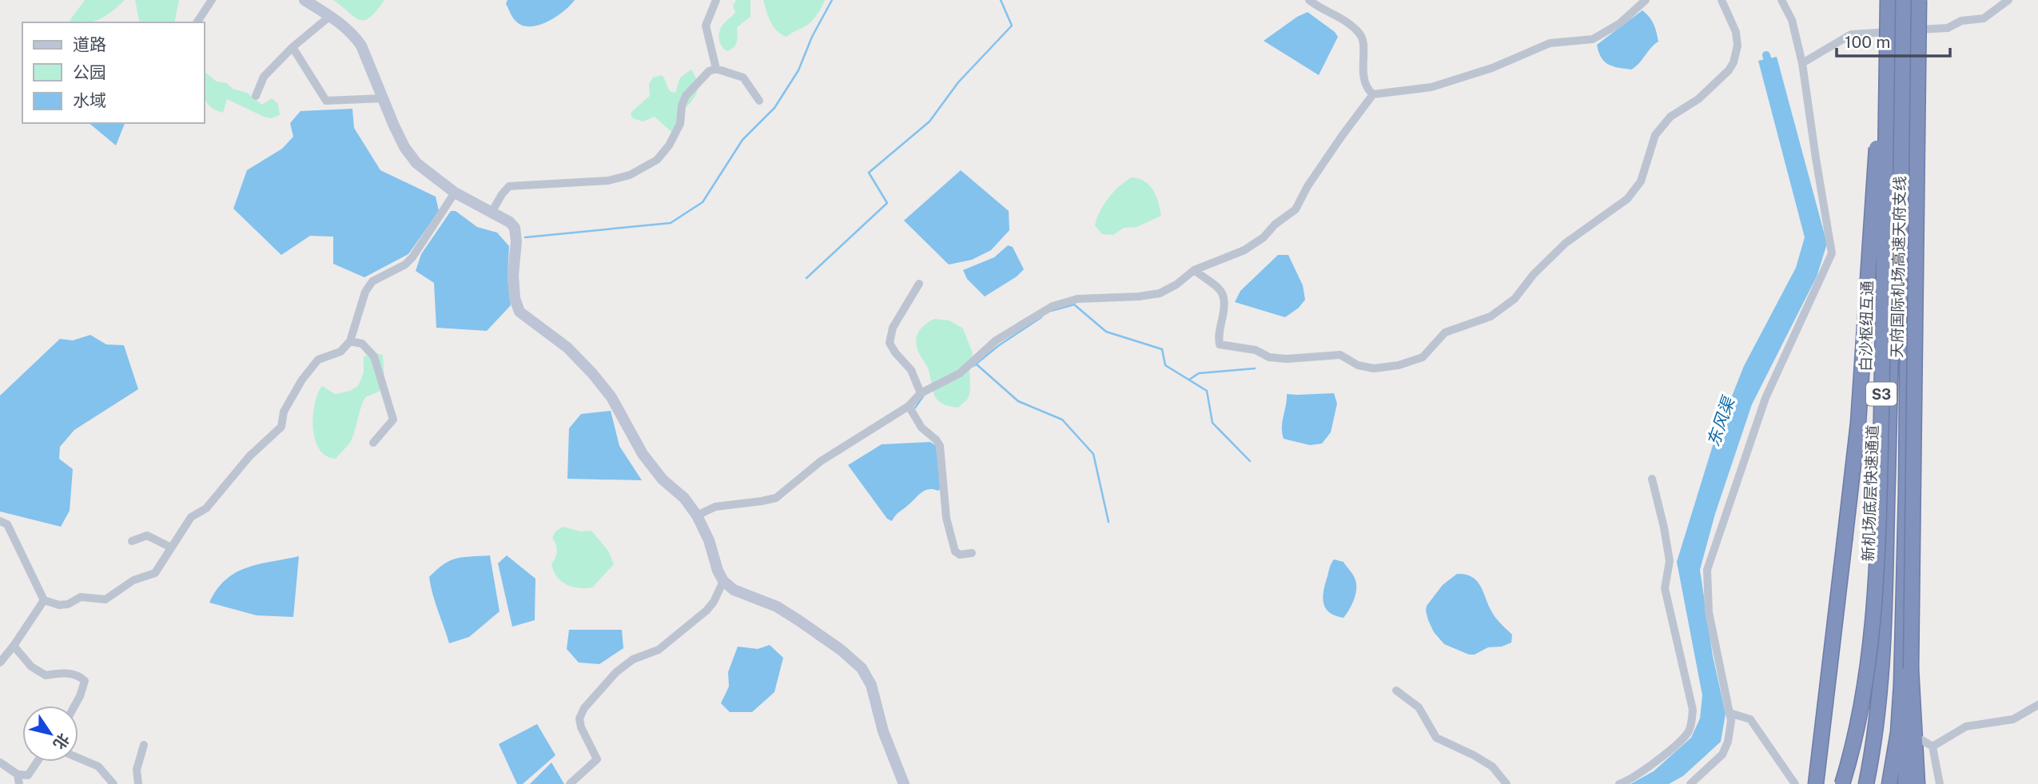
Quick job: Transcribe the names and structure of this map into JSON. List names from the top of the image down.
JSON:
{
  "streets": {
    "highway": [
      "天府国际机场高速天府支线",
      "白沙枢纽互通",
      "S3",
      "新机场底层快速通道"
    ]
  },
  "crossings": [
    ["天府国际机场高速天府支线", "S3"]
  ],
  "water": ["东风渠"],
  "legend": ["道路", "公园", "水域"],
  "scale_bar": "100 m",
  "north": "bottom right"
}
